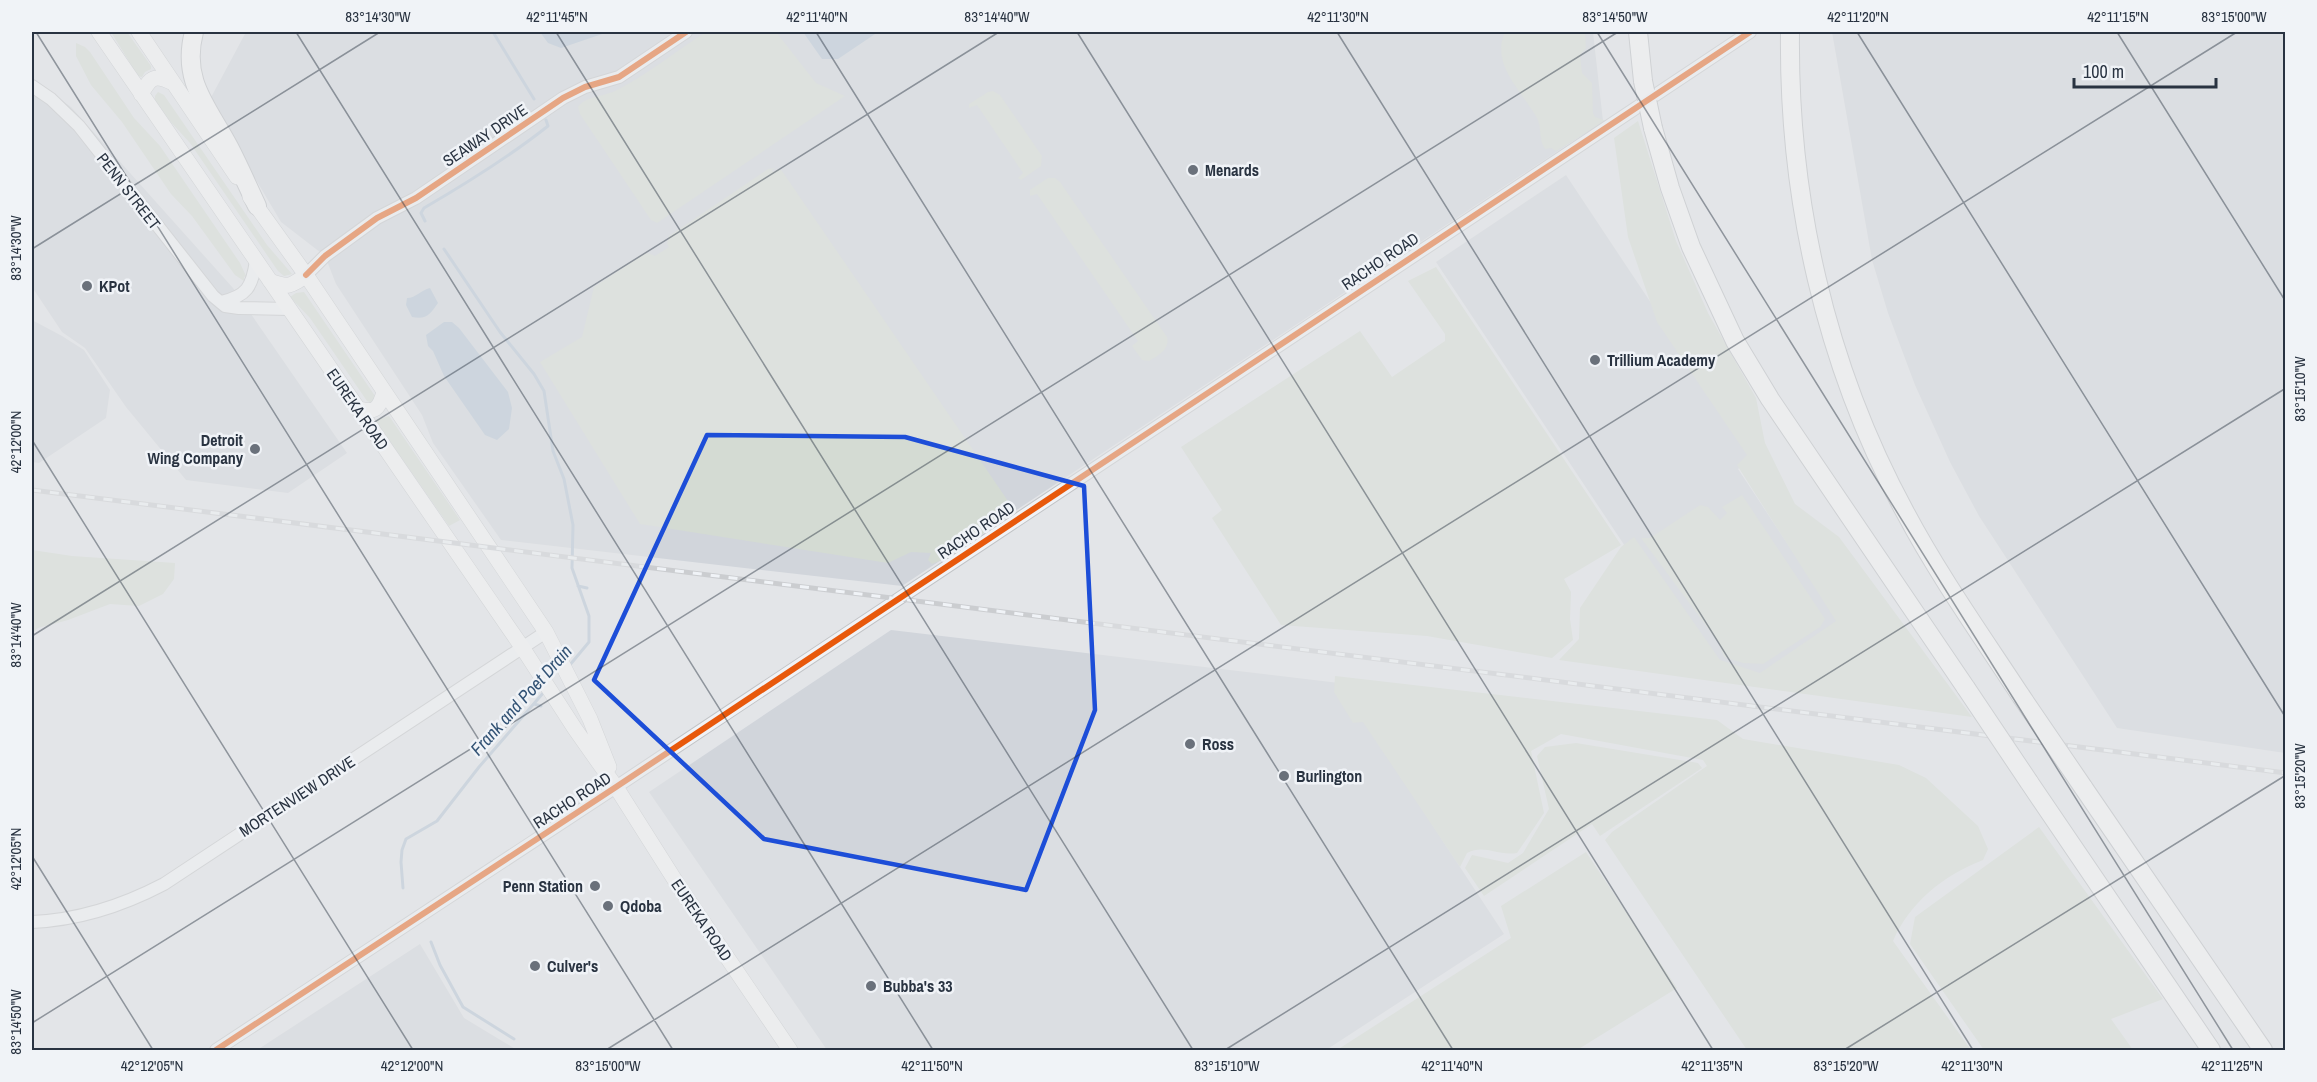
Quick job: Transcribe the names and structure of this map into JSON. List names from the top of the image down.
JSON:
{
  "streets": {
    "main road": ["EUREKA ROAD"],
    "street": [
      "SEAWAY DRIVE",
      "PENN STREET",
      "RACHO ROAD",
      "MORTENVIEW DRIVE"
    ]
  },
  "crossings": [
    ["SEAWAY DRIVE", "EUREKA ROAD"],
    ["RACHO ROAD", "EUREKA ROAD"],
    ["EUREKA ROAD", "MORTENVIEW DRIVE"]
  ],
  "water": ["Frank and Poet Drain"],
  "places": [
    "Menards",
    "KPot",
    "Trillium Academy",
    "Detroit Wing Company",
    "Ross",
    "Burlington",
    "Penn Station",
    "Qdoba",
    "Culver's",
    "Bubba's 33"
  ],
  "scale_bar": "100 m",
  "coordinates": [
    "83°14'30\"W",
    "42°11'45\"N",
    "42°11'40\"N",
    "83°14'40\"W",
    "42°11'30\"N",
    "83°14'50\"W",
    "42°11'20\"N",
    "42°11'15\"N",
    "83°15'00\"W",
    "83°15'10\"W",
    "42°12'00\"N",
    "83°15'20\"W",
    "42°12'05\"N",
    "42°11'50\"N",
    "42°11'35\"N",
    "42°11'25\"N"
  ]
}
